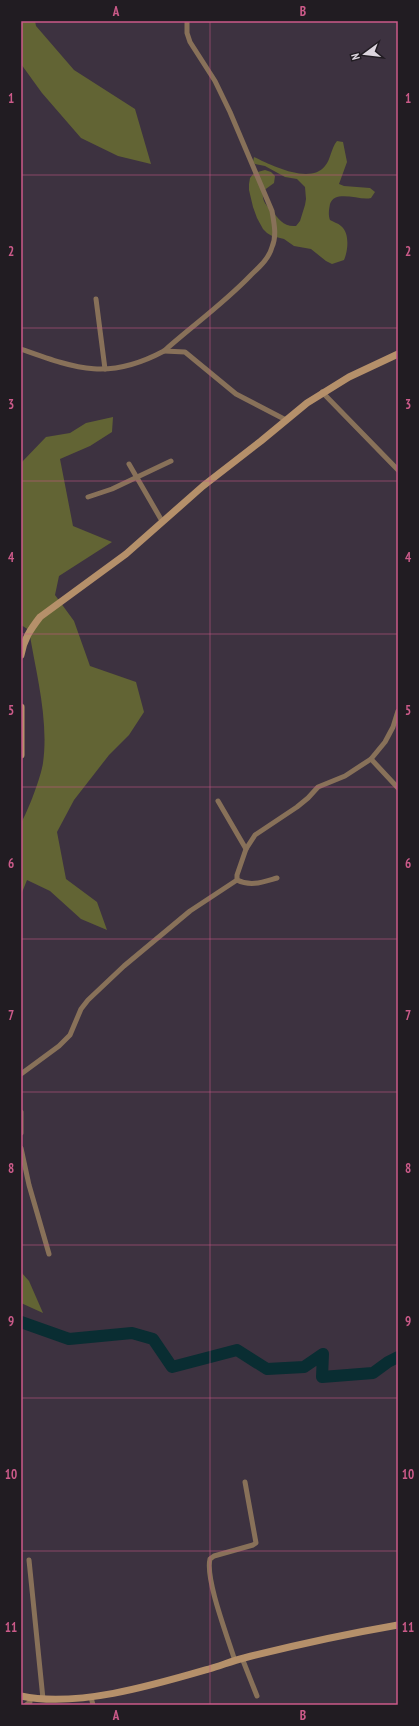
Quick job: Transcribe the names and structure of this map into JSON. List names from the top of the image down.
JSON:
{
  "north": "left",
  "grid": {
    "columns": ["A", "B"],
    "rows": [
      "1",
      "2",
      "3",
      "4",
      "5",
      "6",
      "7",
      "8",
      "9",
      "10",
      "11"
    ]
  }
}
